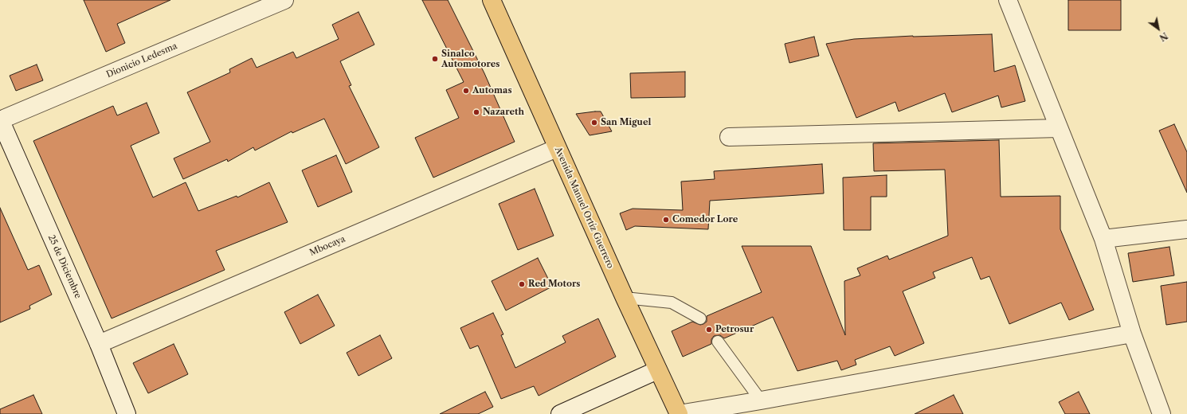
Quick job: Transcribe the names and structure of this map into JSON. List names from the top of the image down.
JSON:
{
  "streets": {
    "main road": ["Avenida Manuel Ortíz Guerrero"],
    "street": ["Dionicio Ledesma", "Mbocaya", "25 de Diciembre"]
  },
  "crossings": [
    ["Dionicio Ledesma", "25 de Diciembre"],
    ["Avenida Manuel Ortíz Guerrero", "Mbocaya"],
    ["Mbocaya", "25 de Diciembre"]
  ],
  "places": [
    "Sinalco Automotores",
    "Automas",
    "Nazareth",
    "San Miguel",
    "Comedor Lore",
    "Red Motors",
    "Petrosur"
  ],
  "north": "bottom right"
}
